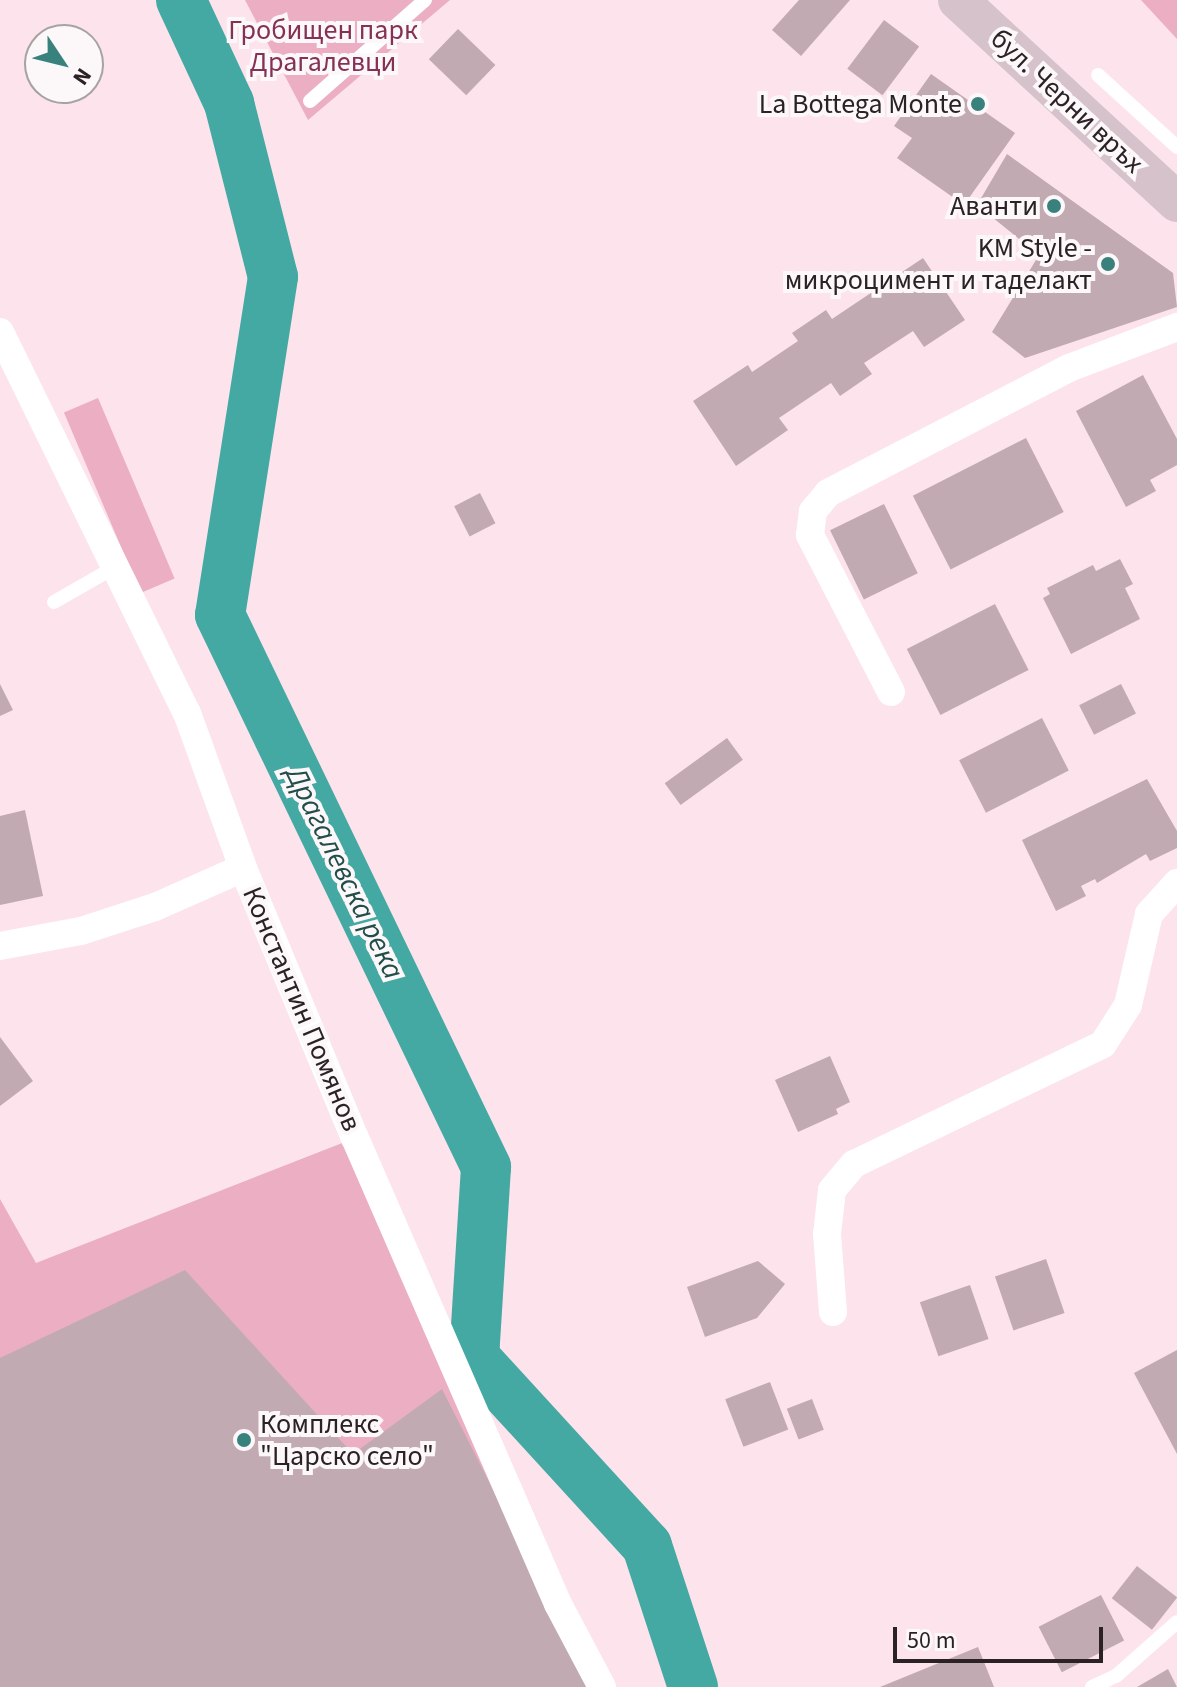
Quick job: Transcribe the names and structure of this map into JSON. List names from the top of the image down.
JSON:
{
  "streets": {
    "main road": ["бул. Черни връх"],
    "street": ["Константин Помянов"]
  },
  "water": ["Драгалевска река"],
  "parks": ["Гробищен парк Драгалевци"],
  "places": [
    "La Bottega Monte",
    "Аванти",
    "KM Style - микроцимент и таделакт",
    "Комплекс \"Царско село\""
  ],
  "scale_bar": "50 m",
  "north": "bottom right"
}
